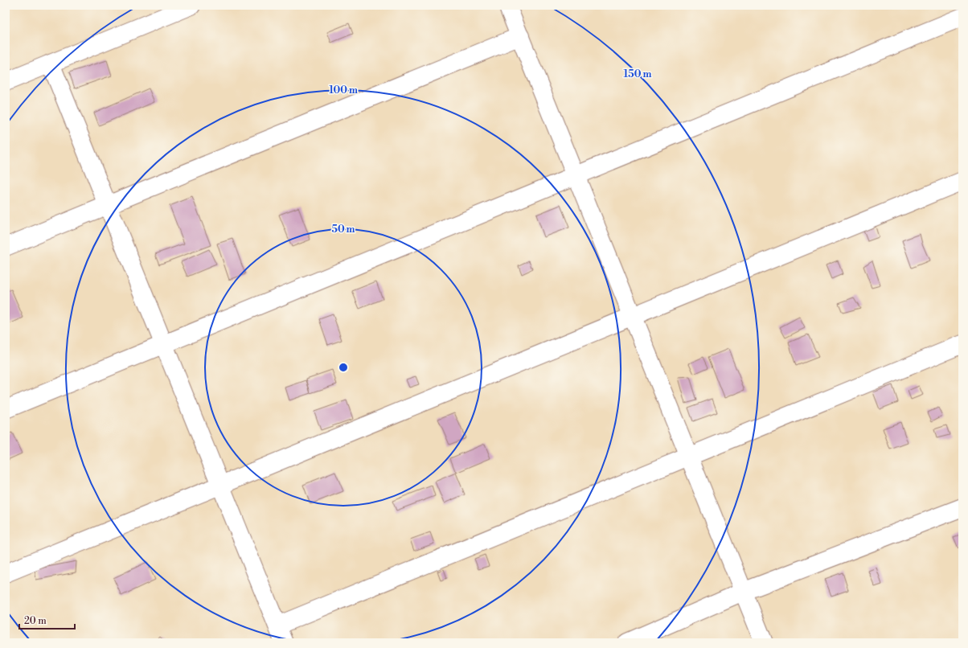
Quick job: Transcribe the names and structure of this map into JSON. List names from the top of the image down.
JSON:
{
  "scale_bar": "20 m",
  "rings": ["150 m", "100 m", "50 m"]
}
